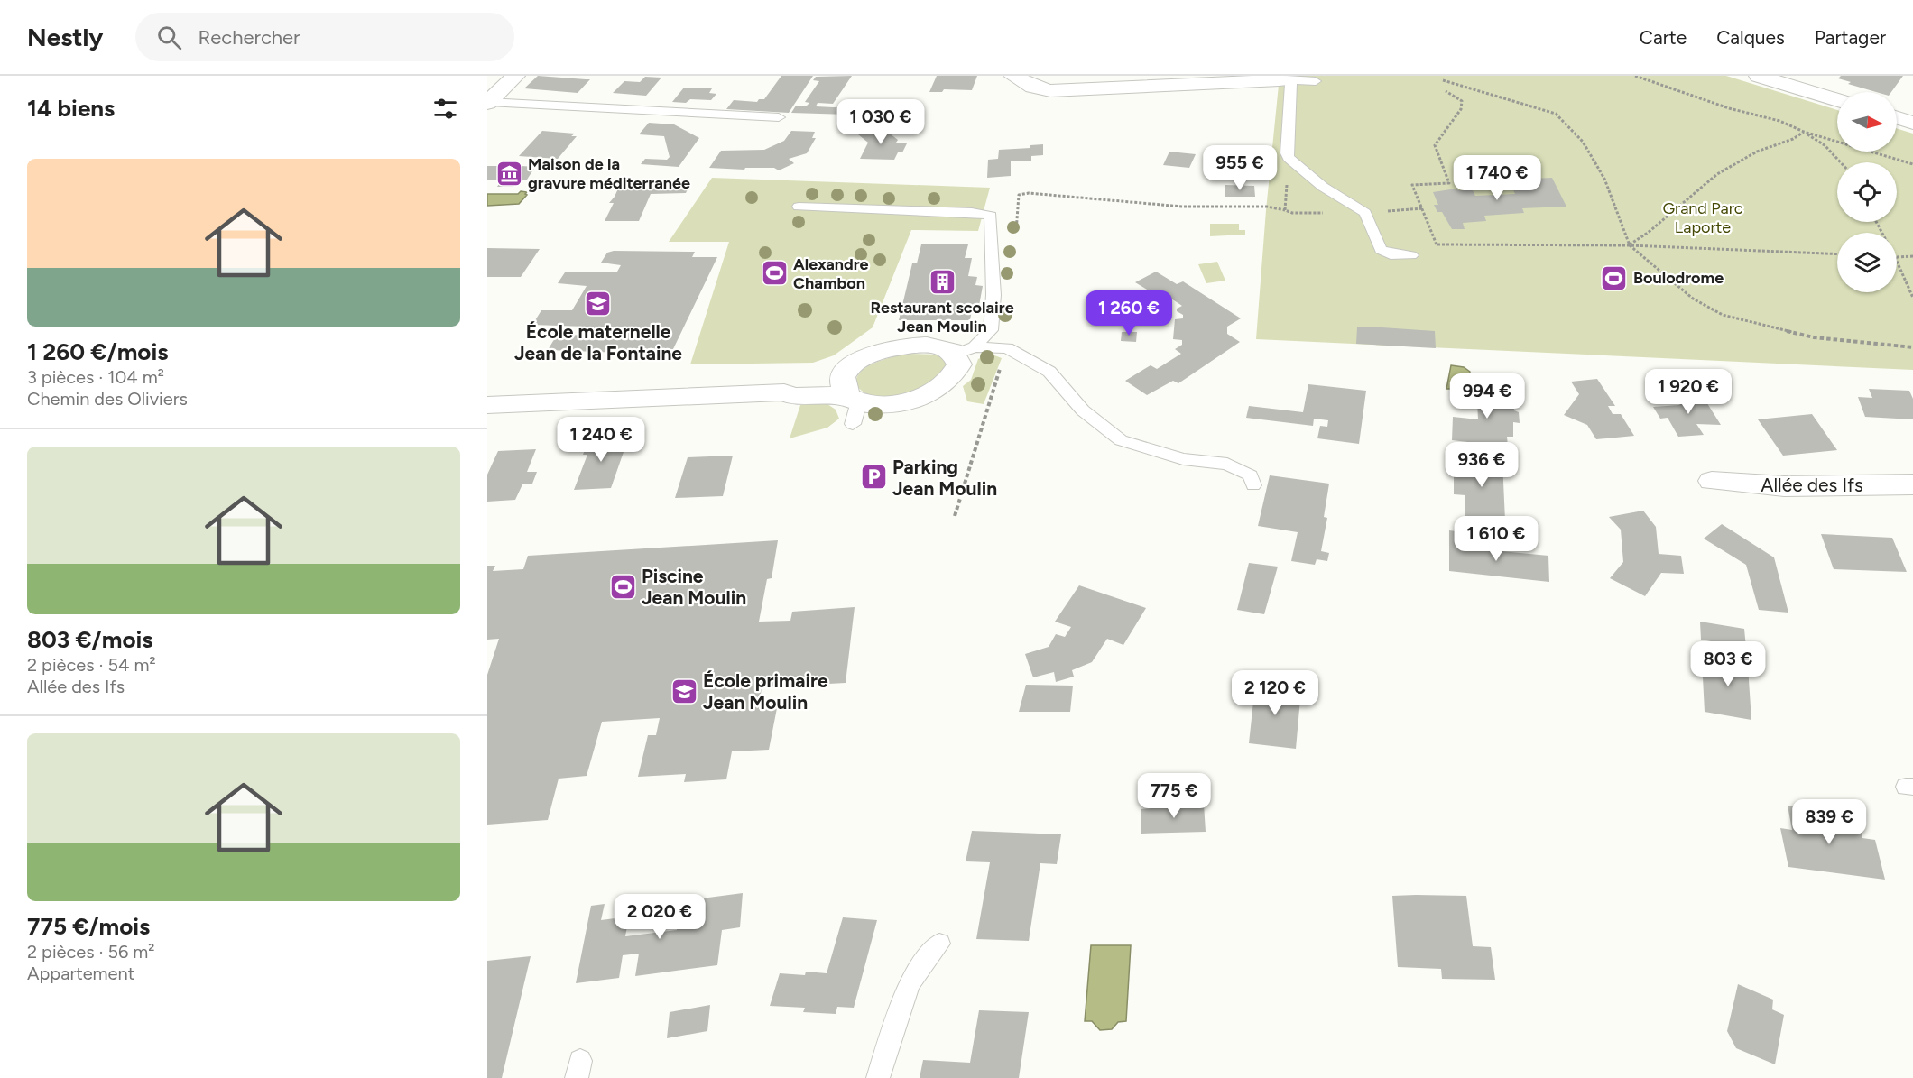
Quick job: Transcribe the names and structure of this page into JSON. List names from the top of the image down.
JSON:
{
  "streets": {
    "street": ["Allée des Ifs"]
  },
  "parks": ["Grand Parc Laporte"],
  "places": {
    "museum": ["Maison de la gravure méditerranée"],
    "sports": ["Alexandre Chambon", "Boulodrome", "Piscine Jean Moulin"],
    "building": ["Restaurant scolaire Jean Moulin"],
    "school or university": ["École maternelle Jean de la Fontaine", "École primaire Jean Moulin"],
    "parking": ["Parking Jean Moulin"]
  },
  "north": "right",
  "page": {
    "header": "Nestly",
    "search": "Rechercher",
    "nav": ["Carte", "Calques", "Partager"],
    "heading": "14 biens",
    "price": [
      "1 030 €",
      "955 €",
      "1 740 €",
      "1 260 €",
      "1 920 €",
      "994 €",
      "1 240 €",
      "936 €",
      "1 610 €",
      "803 €",
      "2 120 €",
      "775 €",
      "839 €",
      "2 020 €"
    ],
    "list": [
      {
        "name": "1 260 €/mois",
        "note": "3 pièces · 104 m² · Chemin des Oliviers"
      },
      {
        "name": "803 €/mois",
        "note": "2 pièces · 54 m² · Allée des Ifs"
      },
      {
        "name": "775 €/mois",
        "note": "2 pièces · 56 m² · Appartement"
      }
    ]
  }
}
